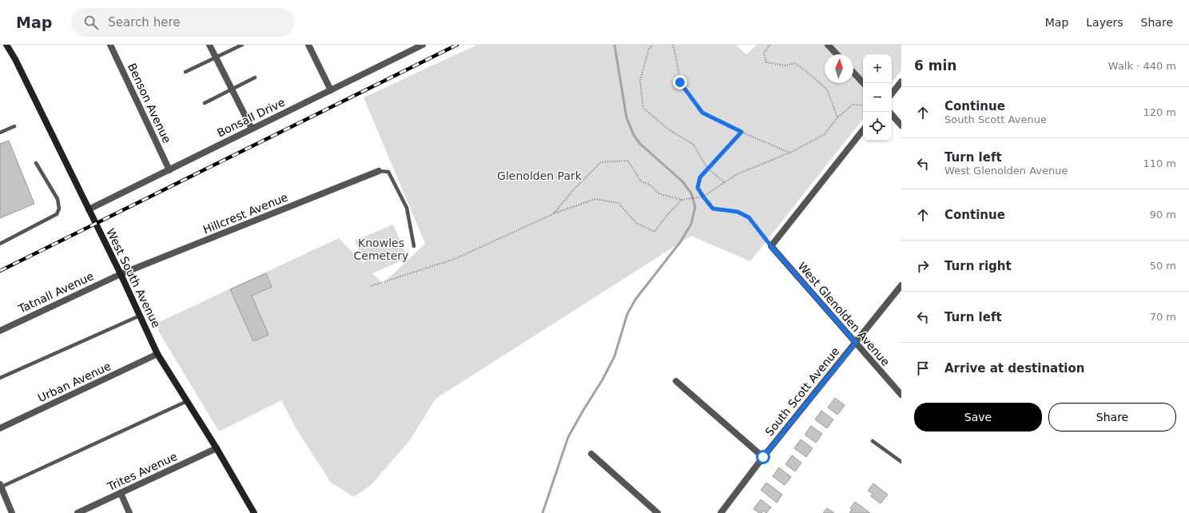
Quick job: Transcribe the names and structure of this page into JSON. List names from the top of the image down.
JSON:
{
  "streets": {
    "street": [
      "Benson Avenue",
      "Bonsall Drive",
      "Hillcrest Avenue",
      "West South Avenue",
      "Tatnall Avenue",
      "West Glenolden Avenue",
      "Urban Avenue",
      "South Scott Avenue",
      "Trites Avenue"
    ]
  },
  "crossings": [
    ["Benson Avenue", "Bonsall Drive"],
    ["Bonsall Drive", "West South Avenue"],
    ["Hillcrest Avenue", "West South Avenue"],
    ["Hillcrest Avenue", "Tatnall Avenue"],
    ["West South Avenue", "Tatnall Avenue"],
    ["West South Avenue", "Urban Avenue"],
    ["West South Avenue", "Trites Avenue"],
    ["West Glenolden Avenue", "South Scott Avenue"]
  ],
  "parks": ["Glenolden Park", "Knowles Cemetery"],
  "north": "top",
  "page": {
    "header": "Map",
    "search": "Search here",
    "nav": ["Map", "Layers", "Share"],
    "heading": ["6 min", "Walk · 440 m"],
    "map_buttons": ["+", "−"],
    "list": [
      ["Continue", "South Scott Avenue", "120 m"],
      ["Turn left", "West Glenolden Avenue", "110 m"],
      ["Continue", "90 m"],
      ["Turn right", "50 m"],
      ["Turn left", "70 m"],
      "Arrive at destination"
    ],
    "buttons": ["Save", "Share"]
  }
}
